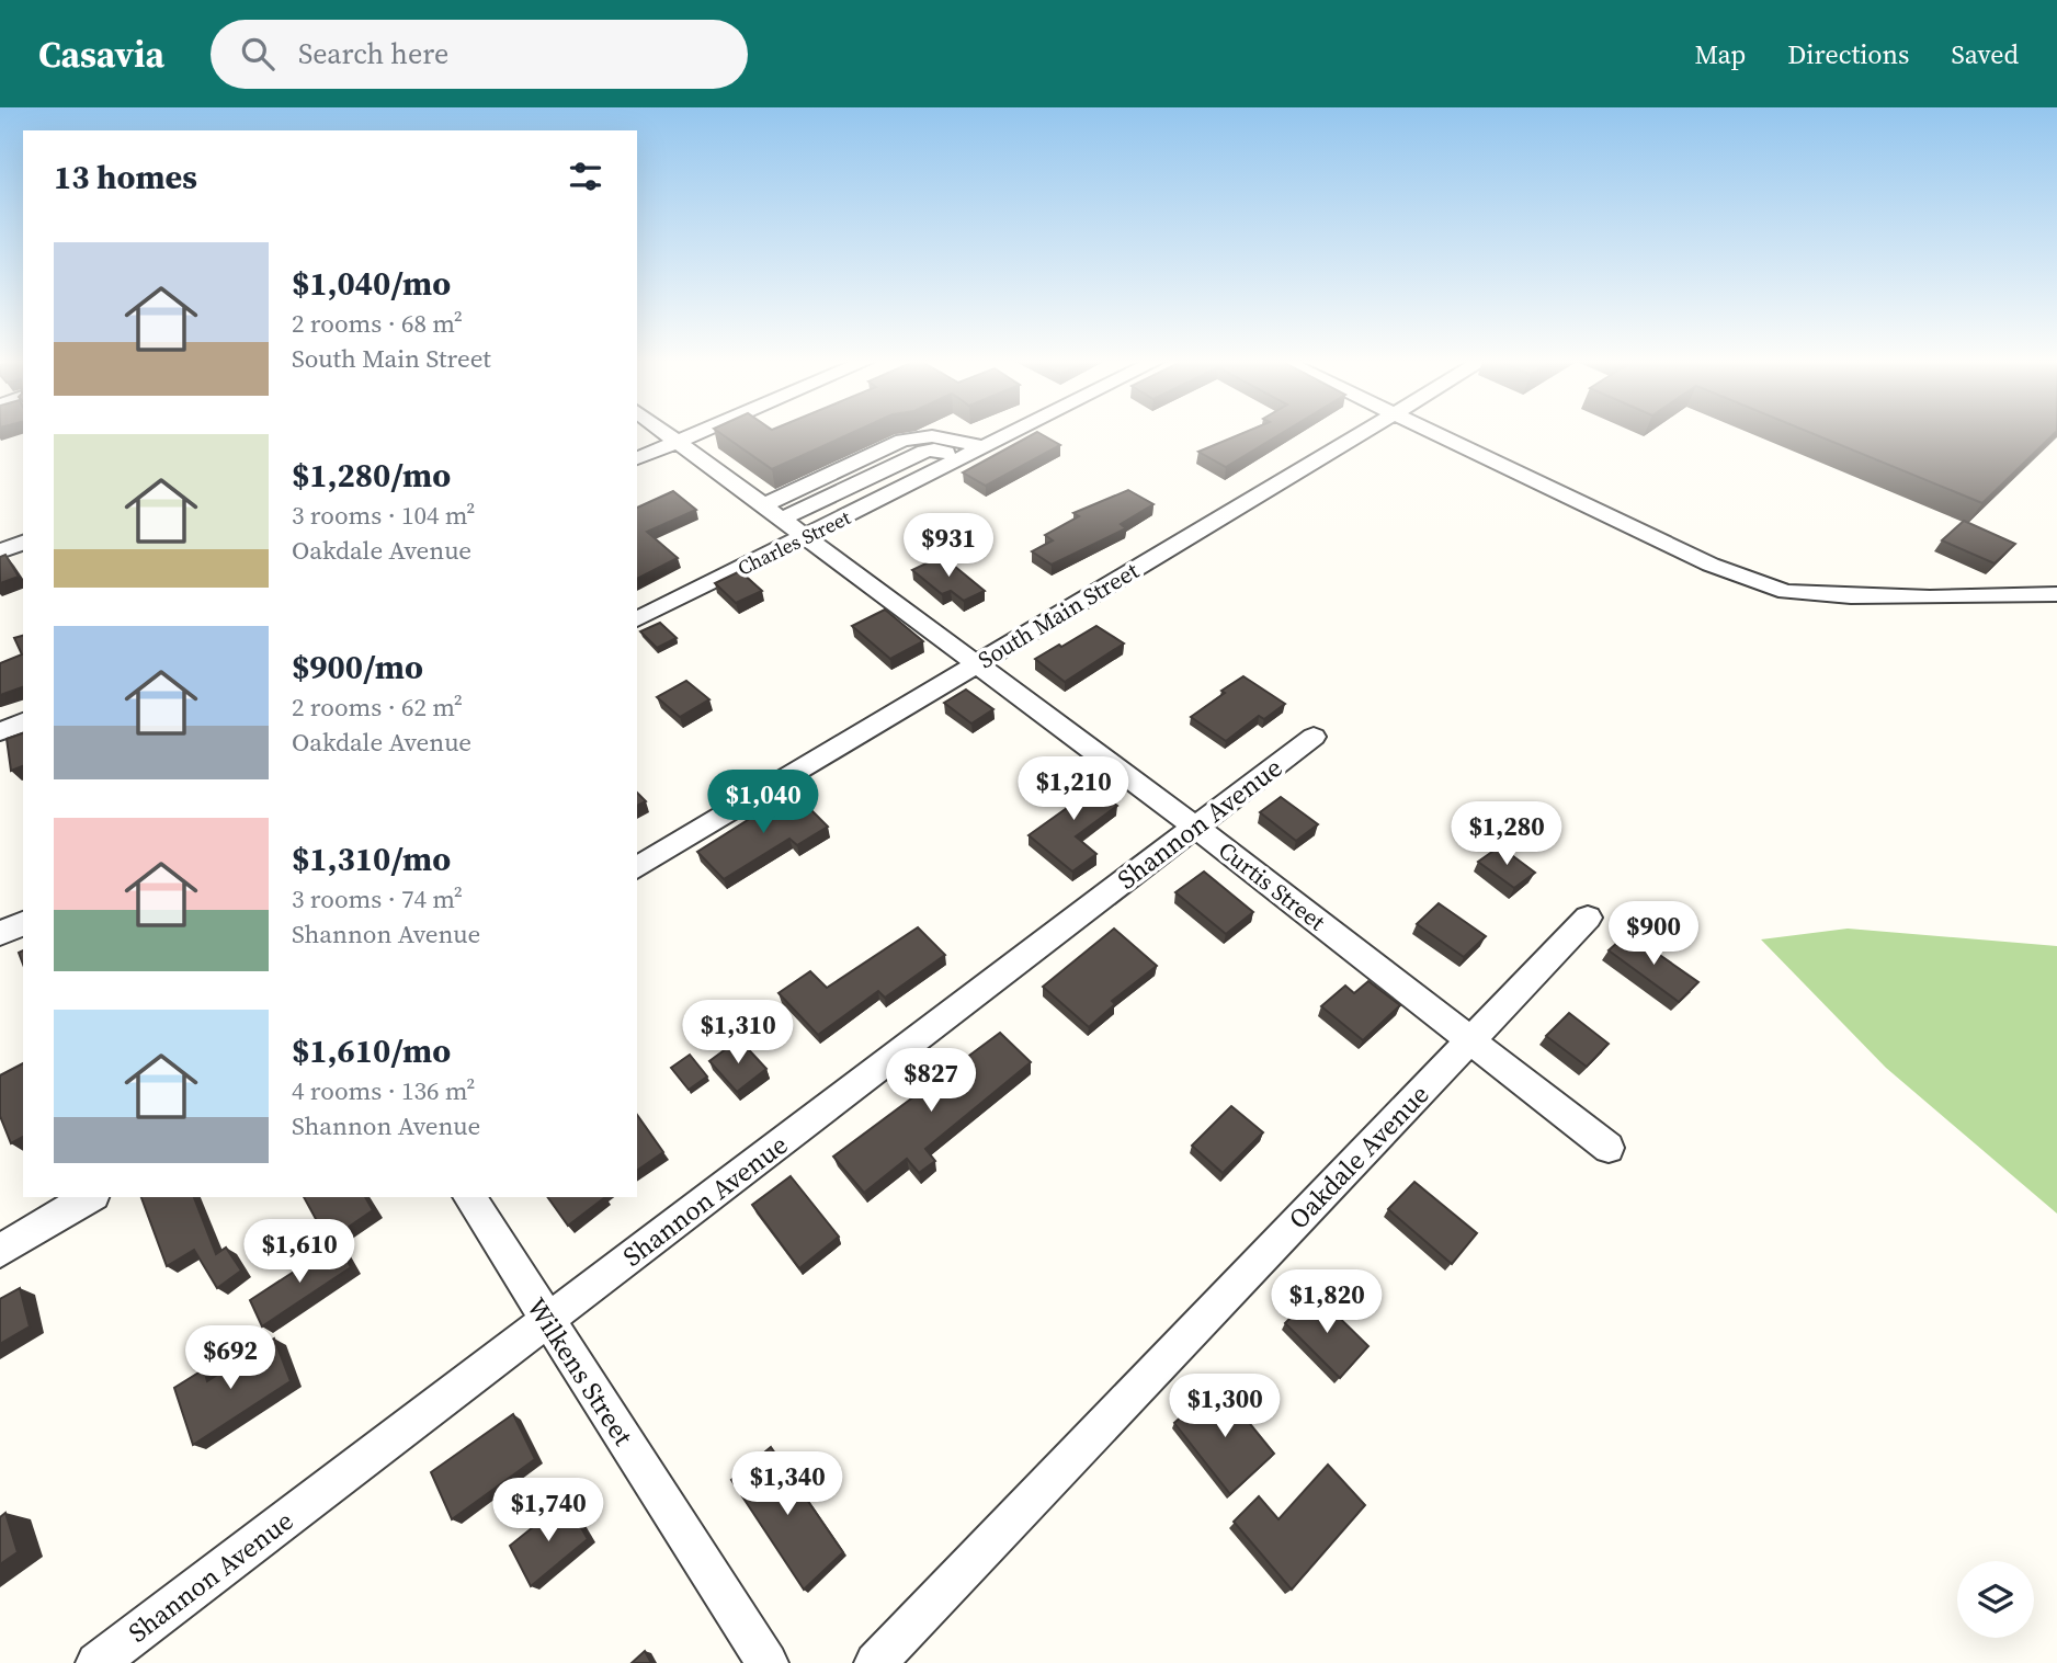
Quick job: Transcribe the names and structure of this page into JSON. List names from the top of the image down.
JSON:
{
  "streets": {
    "street": [
      "Charles Street",
      "South Main Street",
      "Shannon Avenue",
      "Curtis Street",
      "Oakdale Avenue",
      "Wilkens Street"
    ]
  },
  "crossings": [
    ["Charles Street", "Curtis Street"],
    ["South Main Street", "Curtis Street"],
    ["Shannon Avenue", "Curtis Street"],
    ["Shannon Avenue", "Wilkens Street"],
    ["Curtis Street", "Oakdale Avenue"]
  ],
  "page": {
    "header": "Casavia",
    "search": "Search here",
    "nav": ["Map", "Directions", "Saved"],
    "heading": "13 homes",
    "list": [
      {
        "name": "$1,040/mo",
        "note": "2 rooms · 68 m² · South Main Street"
      },
      {
        "name": "$1,280/mo",
        "note": "3 rooms · 104 m² · Oakdale Avenue"
      },
      {
        "name": "$900/mo",
        "note": "2 rooms · 62 m² · Oakdale Avenue"
      },
      {
        "name": "$1,310/mo",
        "note": "3 rooms · 74 m² · Shannon Avenue"
      },
      {
        "name": "$1,610/mo",
        "note": "4 rooms · 136 m² · Shannon Avenue"
      }
    ],
    "price": [
      "$931",
      "$1,210",
      "$1,040",
      "$1,280",
      "$900",
      "$1,310",
      "$827",
      "$1,610",
      "$1,820",
      "$692",
      "$1,300",
      "$1,340",
      "$1,740"
    ]
  }
}
